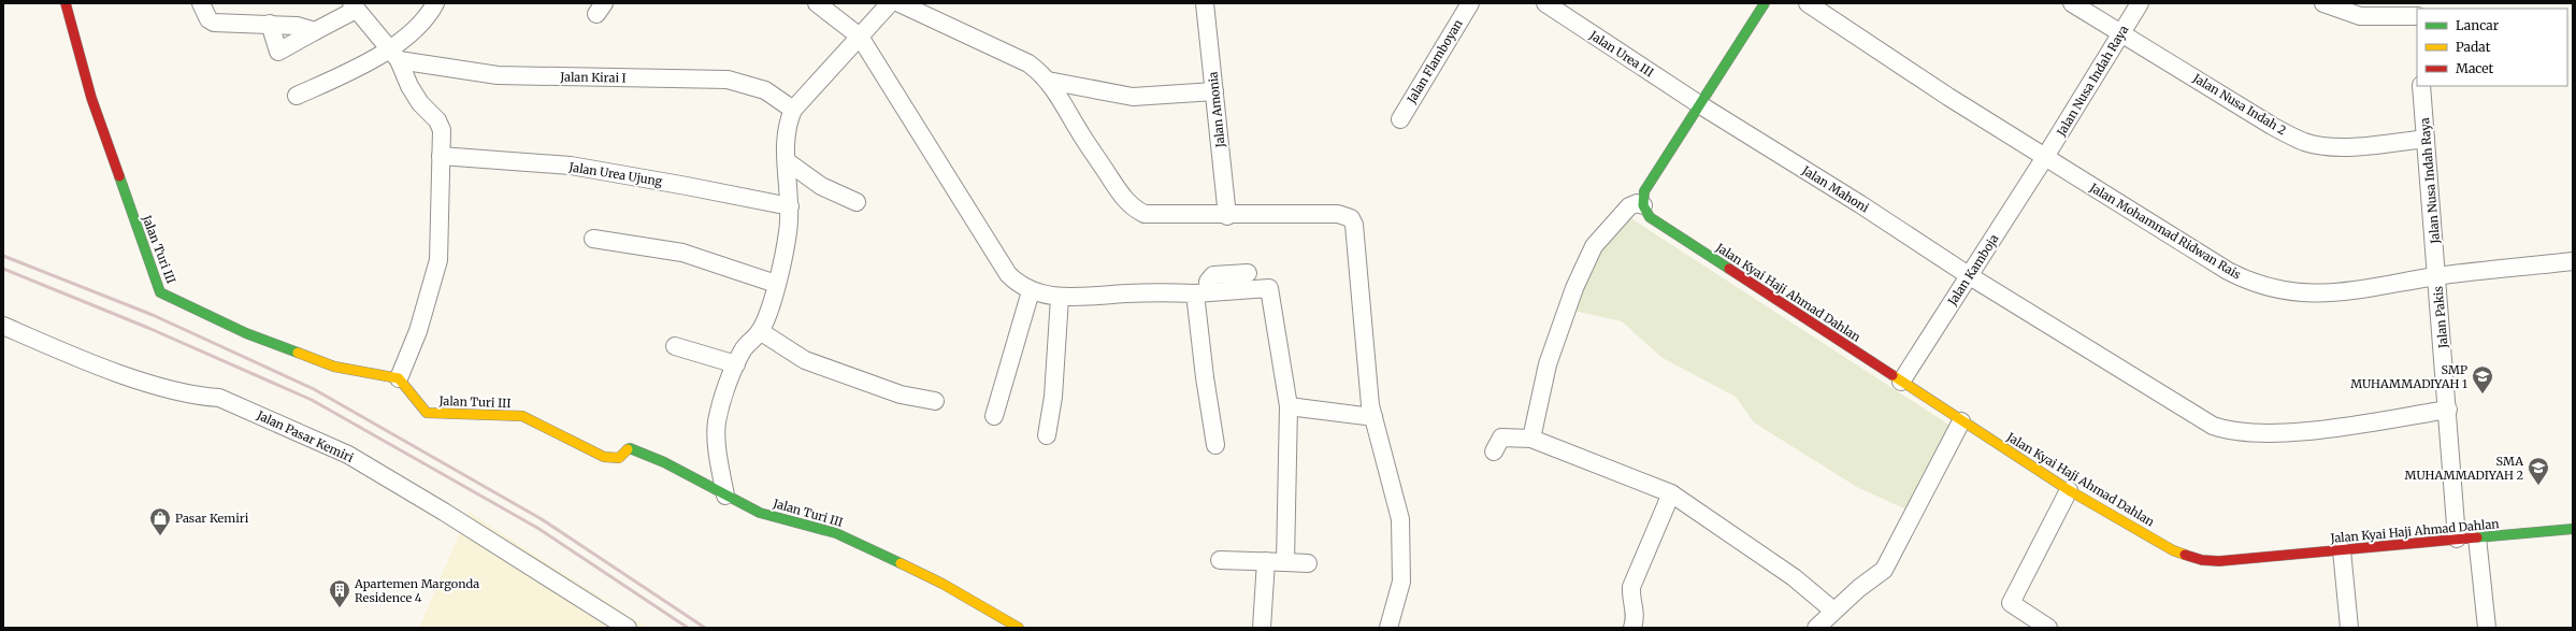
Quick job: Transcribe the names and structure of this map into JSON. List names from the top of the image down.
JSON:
{
  "streets": {
    "street": [
      "Jalan Urea III",
      "Jalan Flamboyan",
      "Jalan Kirai I",
      "Jalan Nusa Indah Raya",
      "Jalan Nusa Indah 2",
      "Jalan Amonia",
      "Jalan Urea Ujung",
      "Jalan Mahoni",
      "Jalan Mohammad Ridwan Rais",
      "Jalan Turi III",
      "Jalan Kamboja",
      "Jalan Kyai Haji Ahmad Dahlan",
      "Jalan Pakis",
      "Jalan Pasar Kemiri"
    ]
  },
  "crossings": [
    ["Jalan Urea III", "Jalan Mahoni"],
    ["Jalan Nusa Indah Raya", "Jalan Nusa Indah 2"],
    ["Jalan Nusa Indah Raya", "Jalan Mohammad Ridwan Rais"],
    ["Jalan Nusa Indah Raya", "Jalan Kamboja"],
    ["Jalan Nusa Indah Raya", "Jalan Pakis"],
    ["Jalan Mahoni", "Jalan Kamboja"],
    ["Jalan Mahoni", "Jalan Pakis"],
    ["Jalan Mohammad Ridwan Rais", "Jalan Kamboja"],
    ["Jalan Mohammad Ridwan Rais", "Jalan Pakis"],
    ["Jalan Kamboja", "Jalan Kyai Haji Ahmad Dahlan"],
    ["Jalan Kyai Haji Ahmad Dahlan", "Jalan Pakis"]
  ],
  "places": {
    "school or university": ["SMP MUHAMMADIYAH 1", "SMA MUHAMMADIYAH 2"],
    "shop": ["Pasar Kemiri"],
    "building": ["Apartemen Margonda Residence 4"]
  },
  "legend": ["Lancar", "Padat", "Macet"]
}
